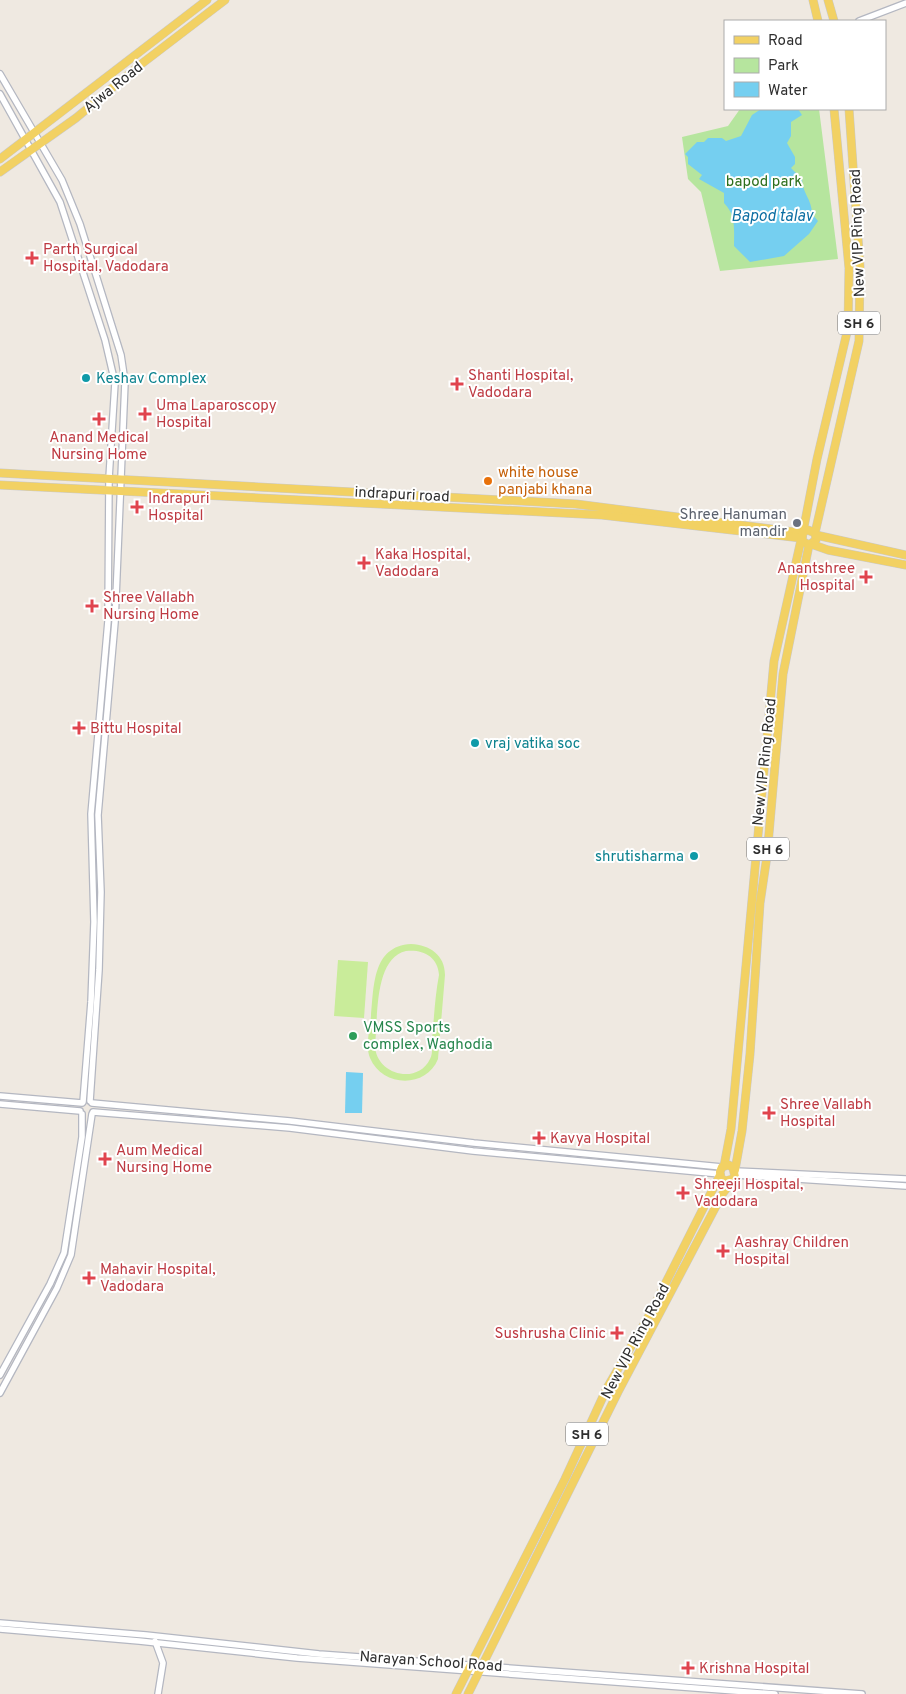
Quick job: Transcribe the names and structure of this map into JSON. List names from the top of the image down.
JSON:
{
  "streets": {
    "main road": [
      "Ajwa Road",
      "New VIP Ring Road",
      "SH 6",
      "indrapuri road"
    ],
    "street": ["Narayan School Road"]
  },
  "crossings": [
    ["New VIP Ring Road", "indrapuri road"],
    ["New VIP Ring Road", "Narayan School Road"]
  ],
  "water": ["Bapod talav"],
  "parks": ["bapod park"],
  "places": {
    "health": [
      "Parth Surgical Hospital, Vadodara",
      "Shanti Hospital, Vadodara",
      "Uma Laparoscopy Hospital",
      "Anand Medical Nursing Home",
      "Indrapuri Hospital",
      "Kaka Hospital, Vadodara",
      "Anantshree Hospital",
      "Shree Vallabh Nursing Home",
      "Bittu Hospital",
      "Shree Vallabh Hospital",
      "Kavya Hospital",
      "Aum Medical Nursing Home",
      "Shreeji Hospital, Vadodara",
      "Aashray Children Hospital",
      "Mahavir Hospital, Vadodara",
      "Sushrusha Clinic",
      "Krishna Hospital"
    ],
    "other": [
      "Keshav Complex",
      "white house panjabi khana",
      "Shree Hanuman mandir",
      "vraj vatika soc",
      "shrutisharma",
      "VMSS Sports complex, Waghodia"
    ]
  },
  "legend": ["Road", "Park", "Water"]
}
